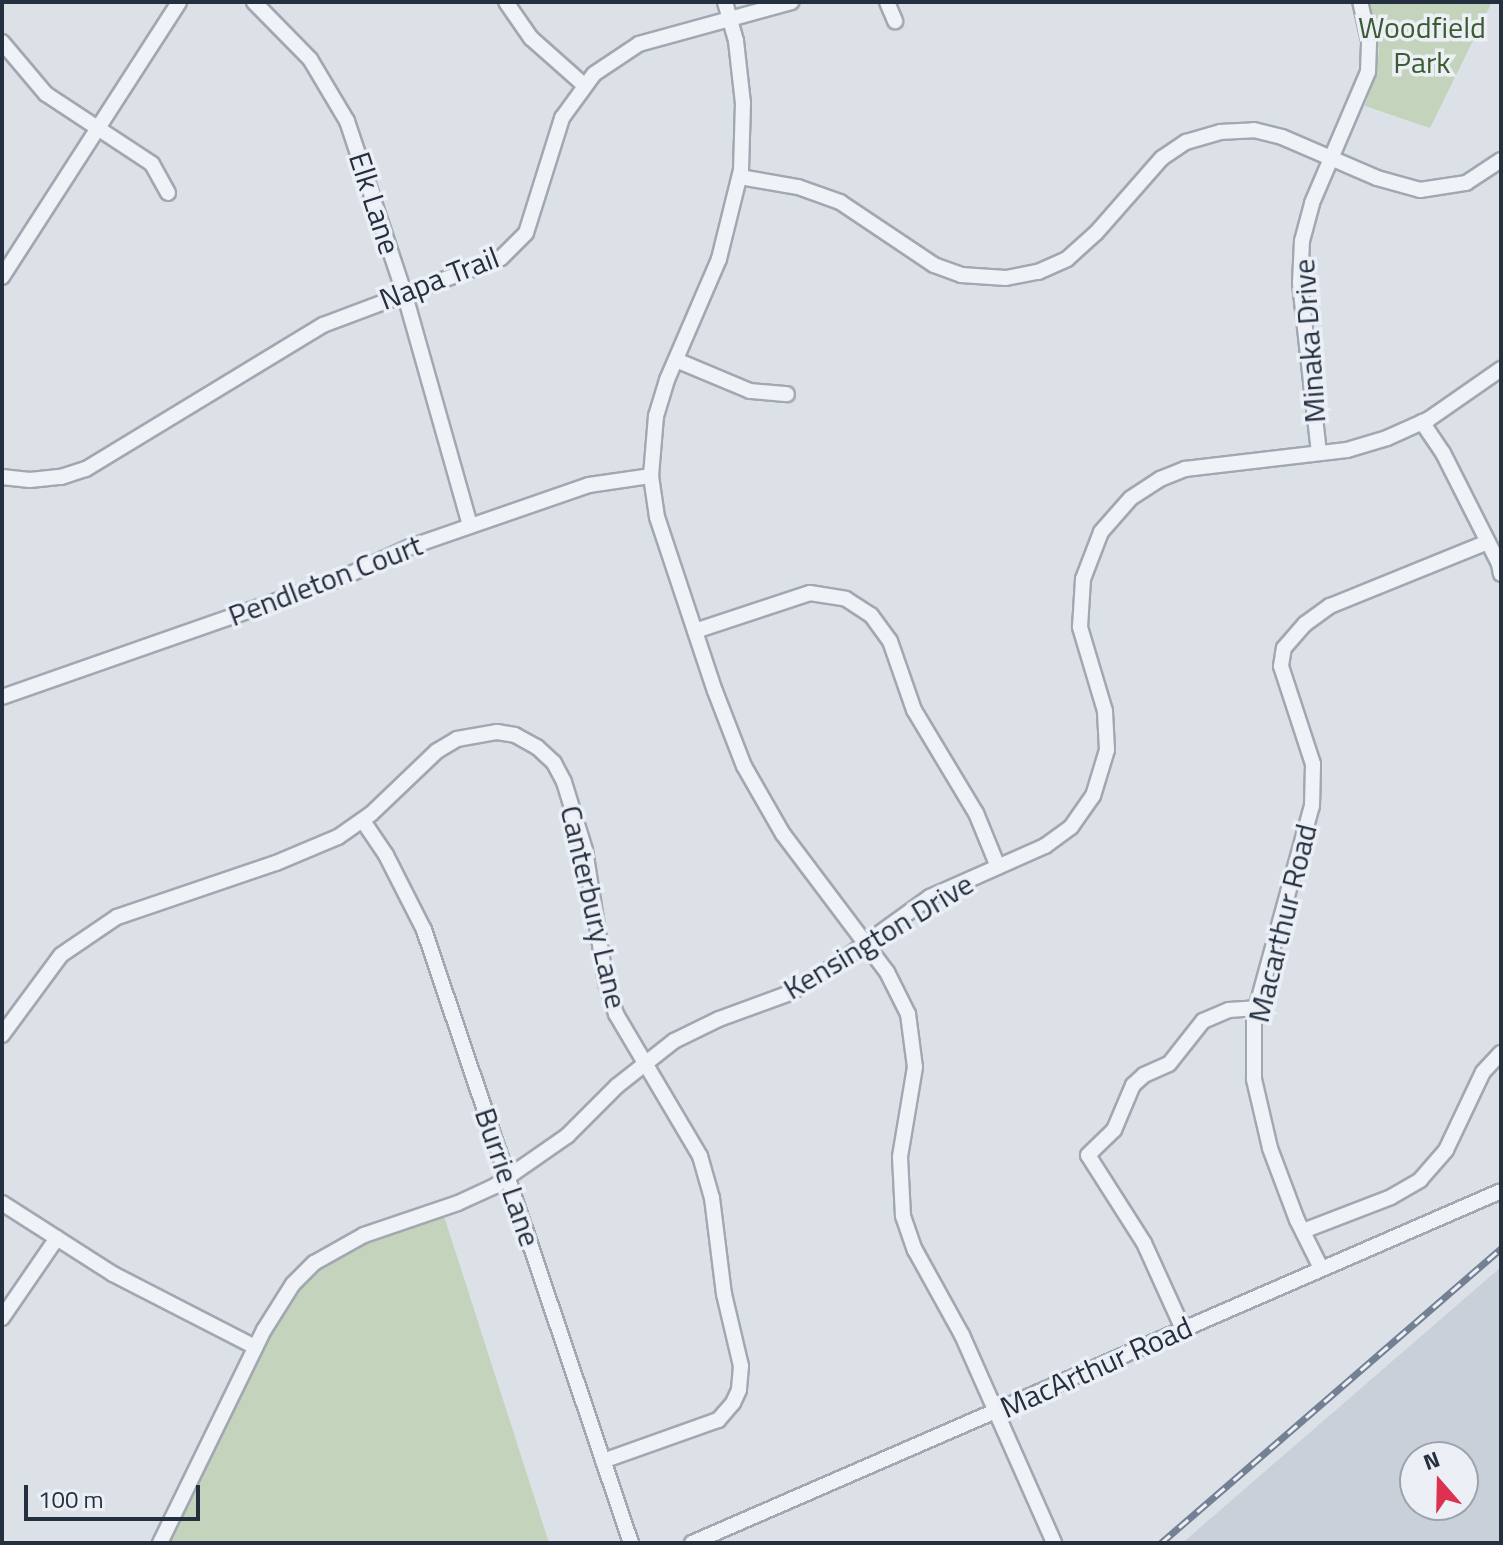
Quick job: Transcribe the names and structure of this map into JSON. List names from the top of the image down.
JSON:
{
  "streets": {
    "street": [
      "Elk Lane",
      "Napa Trail",
      "Minaka Drive",
      "Pendleton Court",
      "Canterbury Lane",
      "Macarthur Road",
      "Kensington Drive",
      "Burrie Lane",
      "MacArthur Road"
    ]
  },
  "crossings": [
    ["Elk Lane", "Napa Trail"],
    ["Elk Lane", "Pendleton Court"],
    ["Minaka Drive", "Kensington Drive"],
    ["Canterbury Lane", "Kensington Drive"],
    ["Canterbury Lane", "Burrie Lane"],
    ["Macarthur Road", "MacArthur Road"],
    ["Kensington Drive", "Burrie Lane"]
  ],
  "parks": ["Woodfield Park"],
  "scale_bar": "100 m",
  "north": "top"
}
